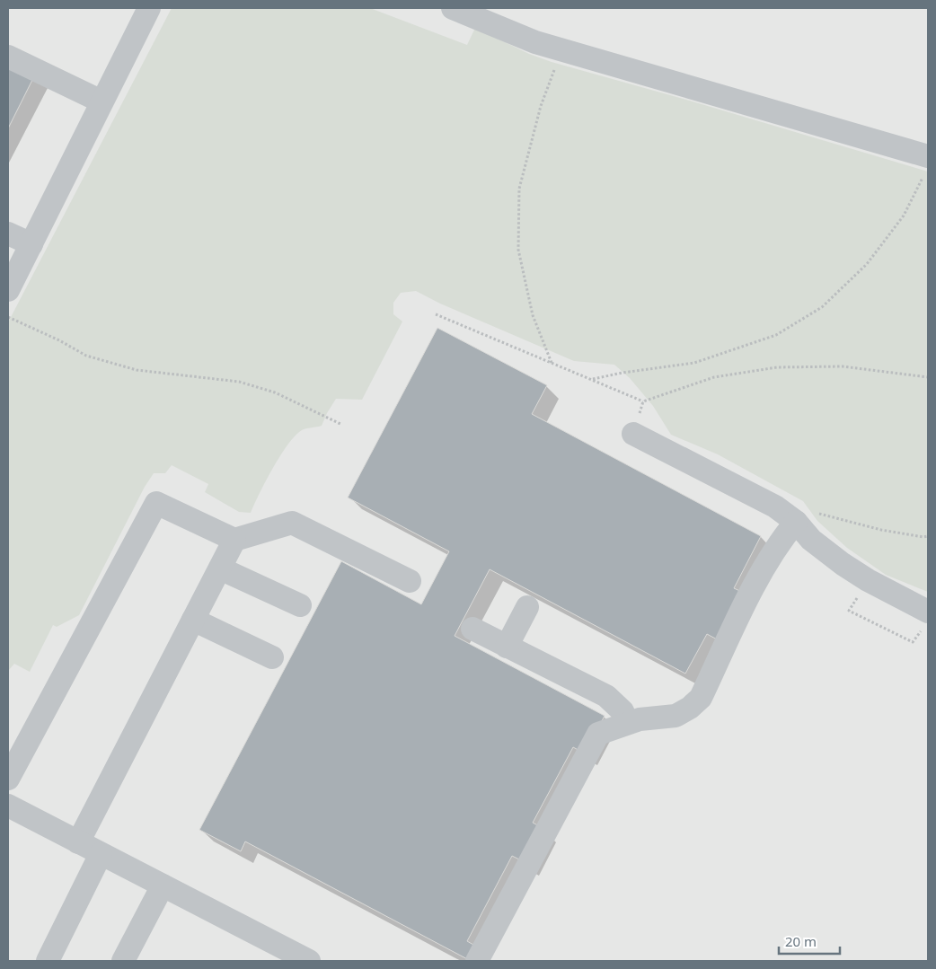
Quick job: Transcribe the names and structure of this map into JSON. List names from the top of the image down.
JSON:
{
  "scale_bar": "20 m"
}
